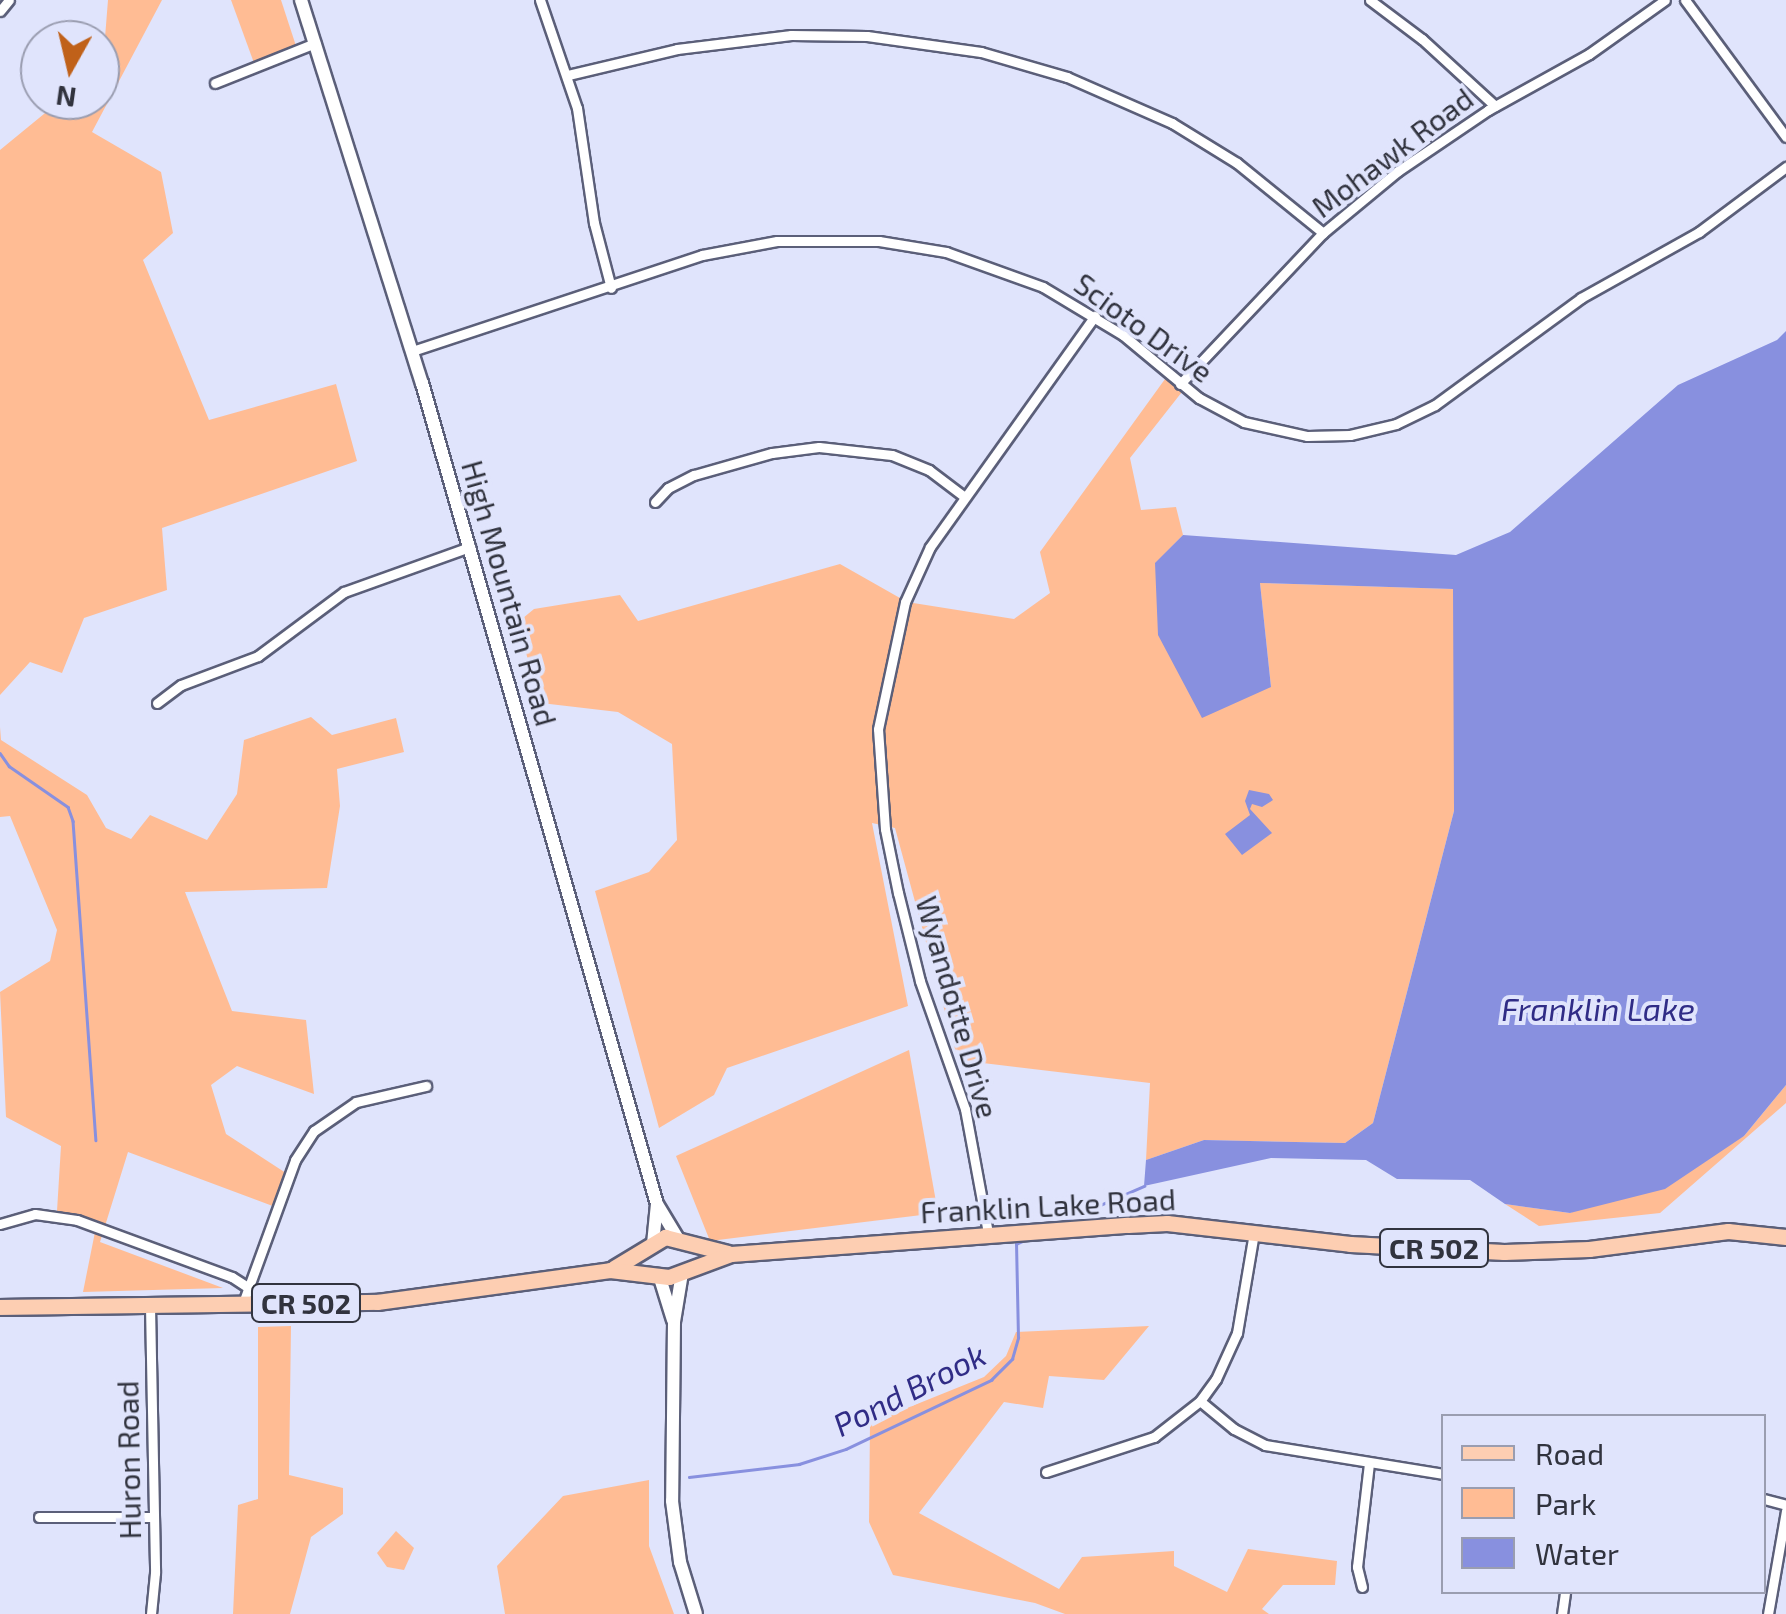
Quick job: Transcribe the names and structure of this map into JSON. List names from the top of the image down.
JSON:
{
  "streets": {
    "main road": ["High Mountain Road", "Franklin Lake Road", "CR 502"],
    "street": [
      "Mohawk Road",
      "Scioto Drive",
      "Wyandotte Drive",
      "Huron Road"
    ]
  },
  "crossings": [
    ["Mohawk Road", "Scioto Drive"],
    ["Scioto Drive", "High Mountain Road"],
    ["Scioto Drive", "Wyandotte Drive"],
    ["High Mountain Road", "Franklin Lake Road"],
    ["High Mountain Road", "CR 502"],
    ["Wyandotte Drive", "Franklin Lake Road"],
    ["Franklin Lake Road", "CR 502"],
    ["CR 502", "Huron Road"]
  ],
  "water": ["Franklin Lake", "Pond Brook"],
  "legend": ["Road", "Park", "Water"],
  "north": "bottom"
}
